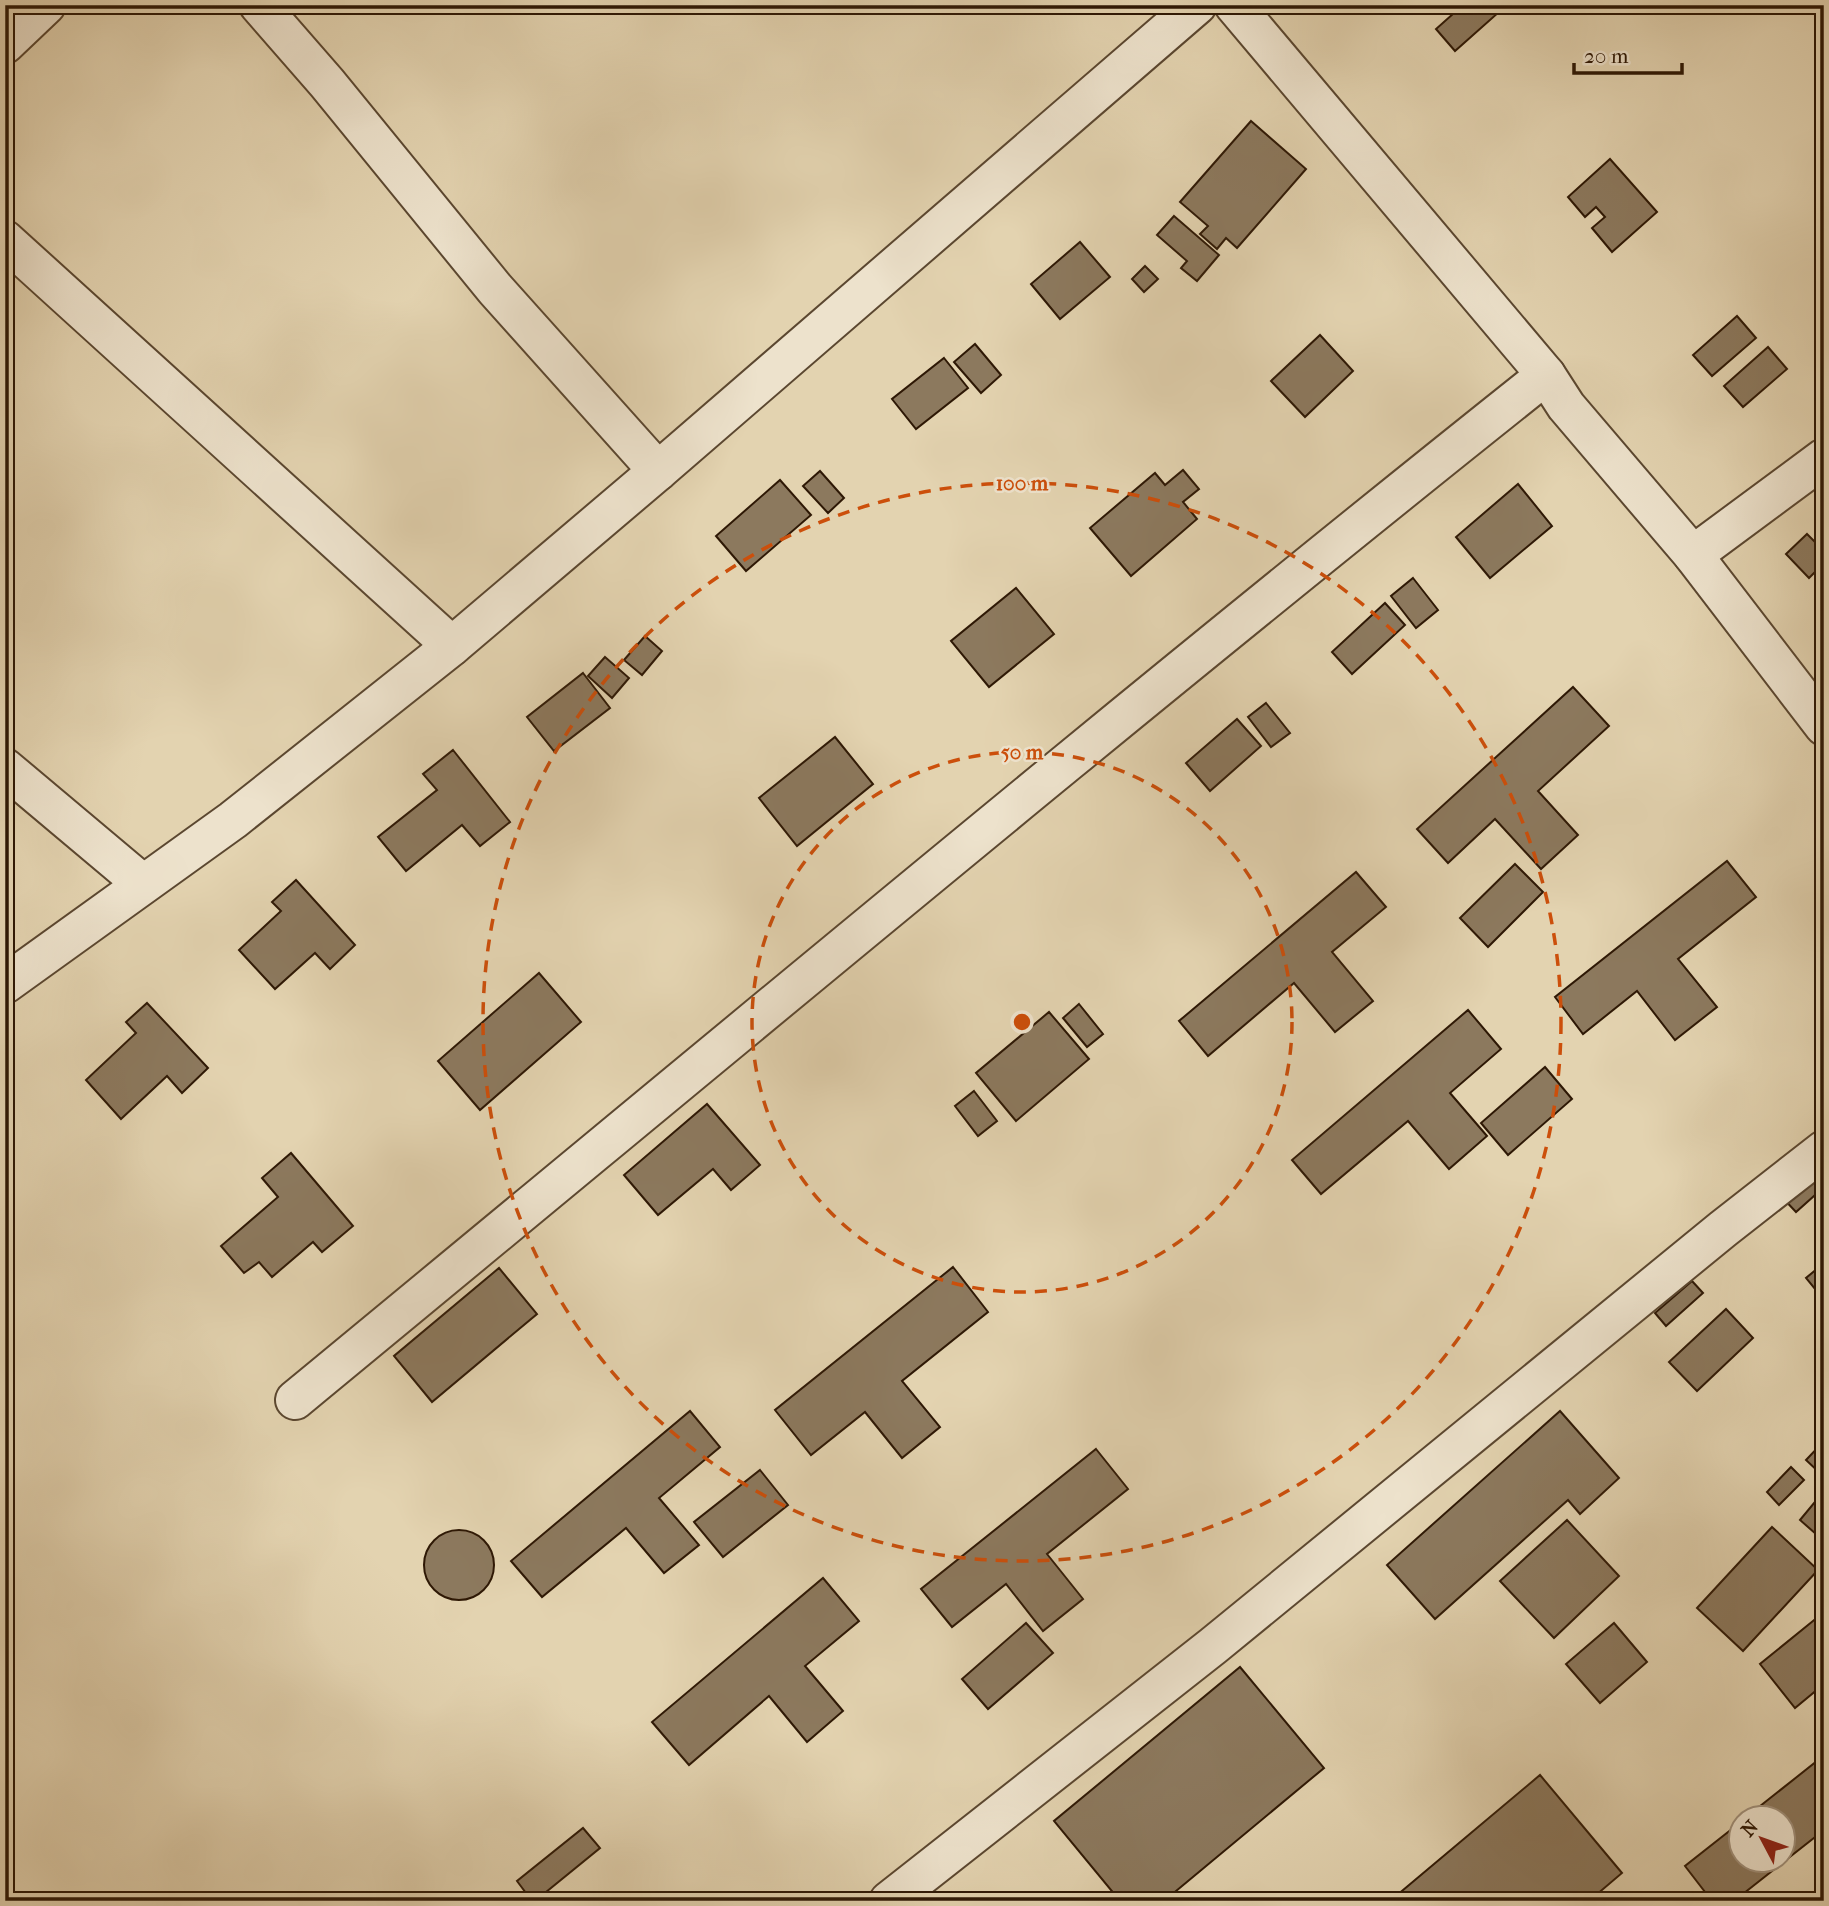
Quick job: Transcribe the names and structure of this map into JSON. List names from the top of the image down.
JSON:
{
  "scale_bar": "20 m",
  "north": "top left",
  "rings": ["100 m", "50 m"]
}
